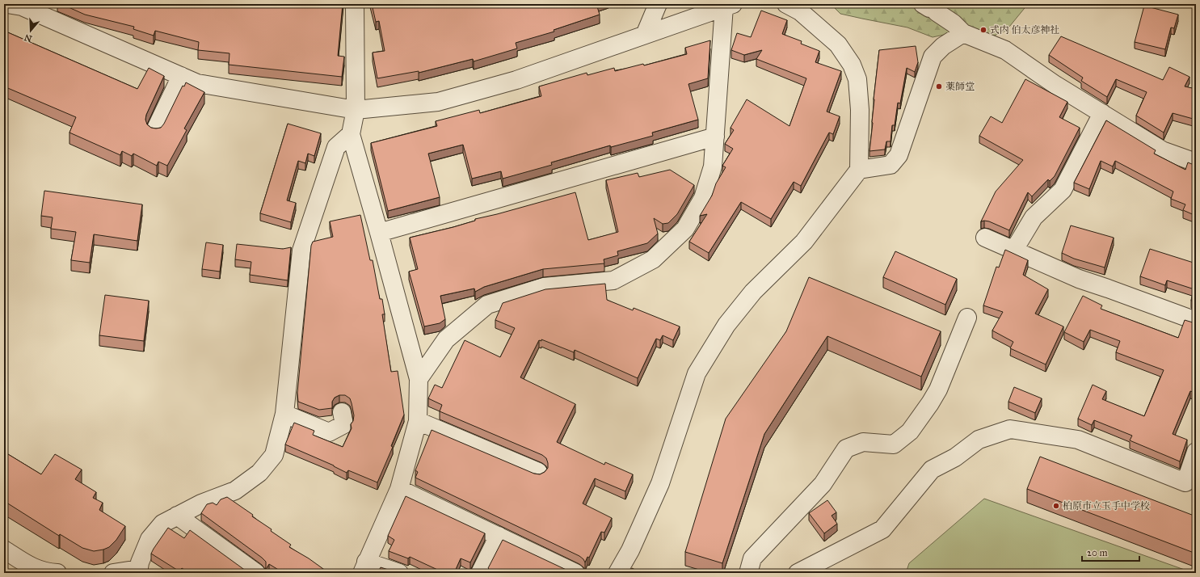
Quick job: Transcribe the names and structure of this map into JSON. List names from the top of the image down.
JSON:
{
  "places": ["式内 伯太彦神社", "薬師堂", "柏原市立玉手中学校"],
  "scale_bar": "20 m",
  "north": "bottom"
}
